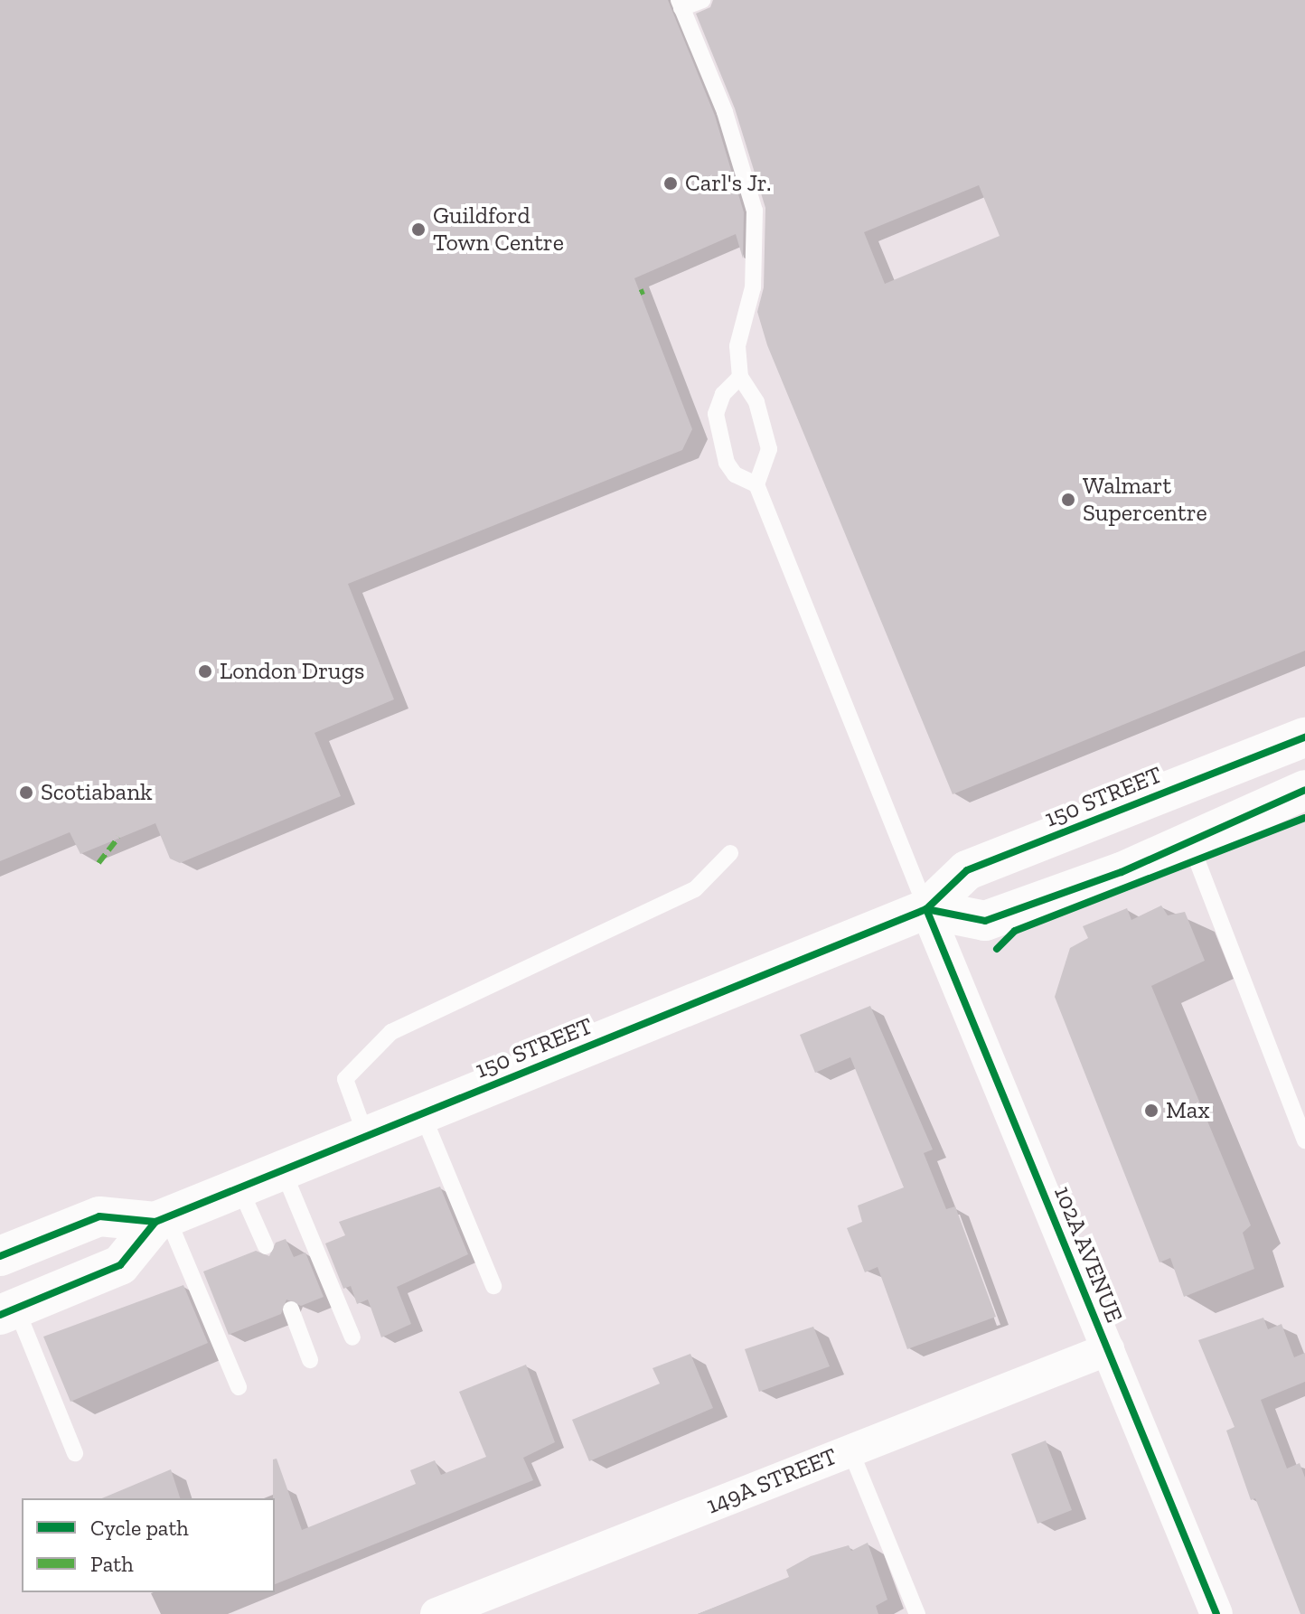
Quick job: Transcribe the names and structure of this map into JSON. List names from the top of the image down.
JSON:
{
  "streets": {
    "main road": ["150 STREET"],
    "street": ["102A AVENUE", "149A STREET"]
  },
  "crossings": [
    ["150 STREET", "102A AVENUE"],
    ["102A AVENUE", "149A STREET"]
  ],
  "places": [
    "Carl's Jr.",
    "Guildford Town Centre",
    "Walmart Supercentre",
    "London Drugs",
    "Scotiabank",
    "Max"
  ],
  "legend": ["Cycle path", "Path"]
}
